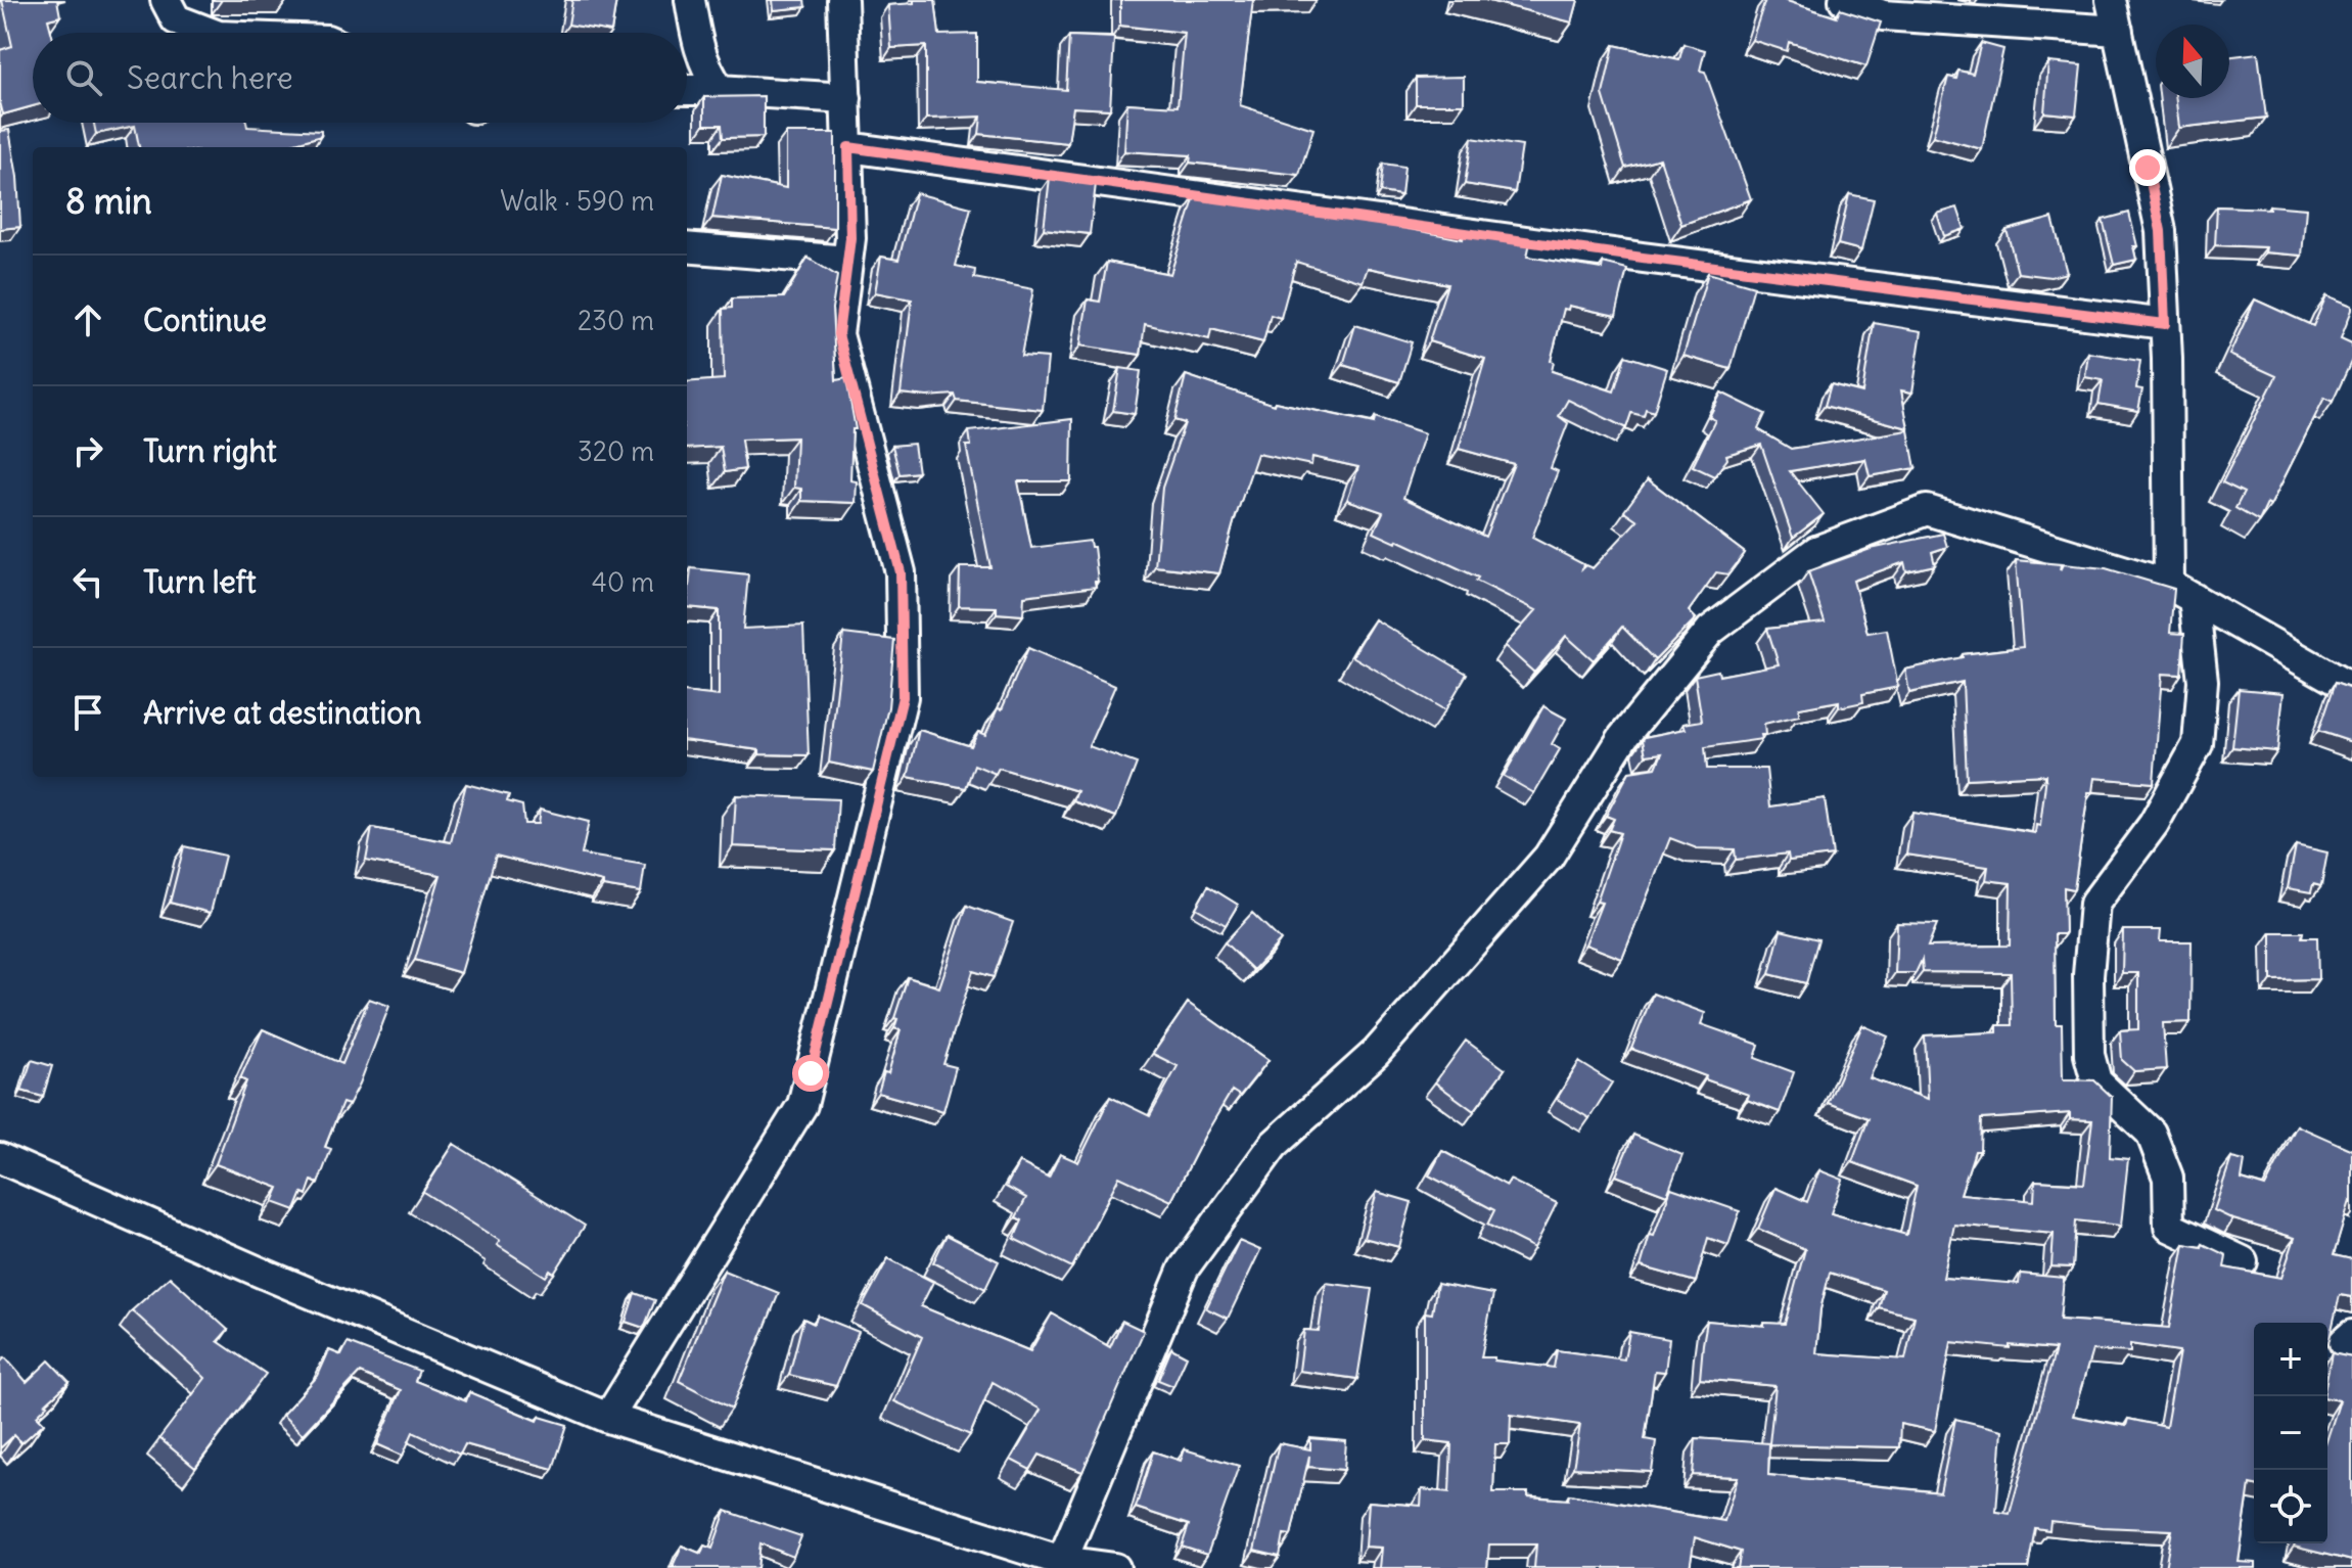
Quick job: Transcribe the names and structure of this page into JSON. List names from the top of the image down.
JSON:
{
  "north": "top",
  "page": {
    "search": "Search here",
    "heading": ["8 min", "Walk · 590 m"],
    "list": [
      ["Continue", "230 m"],
      ["Turn right", "320 m"],
      ["Turn left", "40 m"],
      "Arrive at destination"
    ],
    "map_buttons": ["+", "−"]
  }
}
